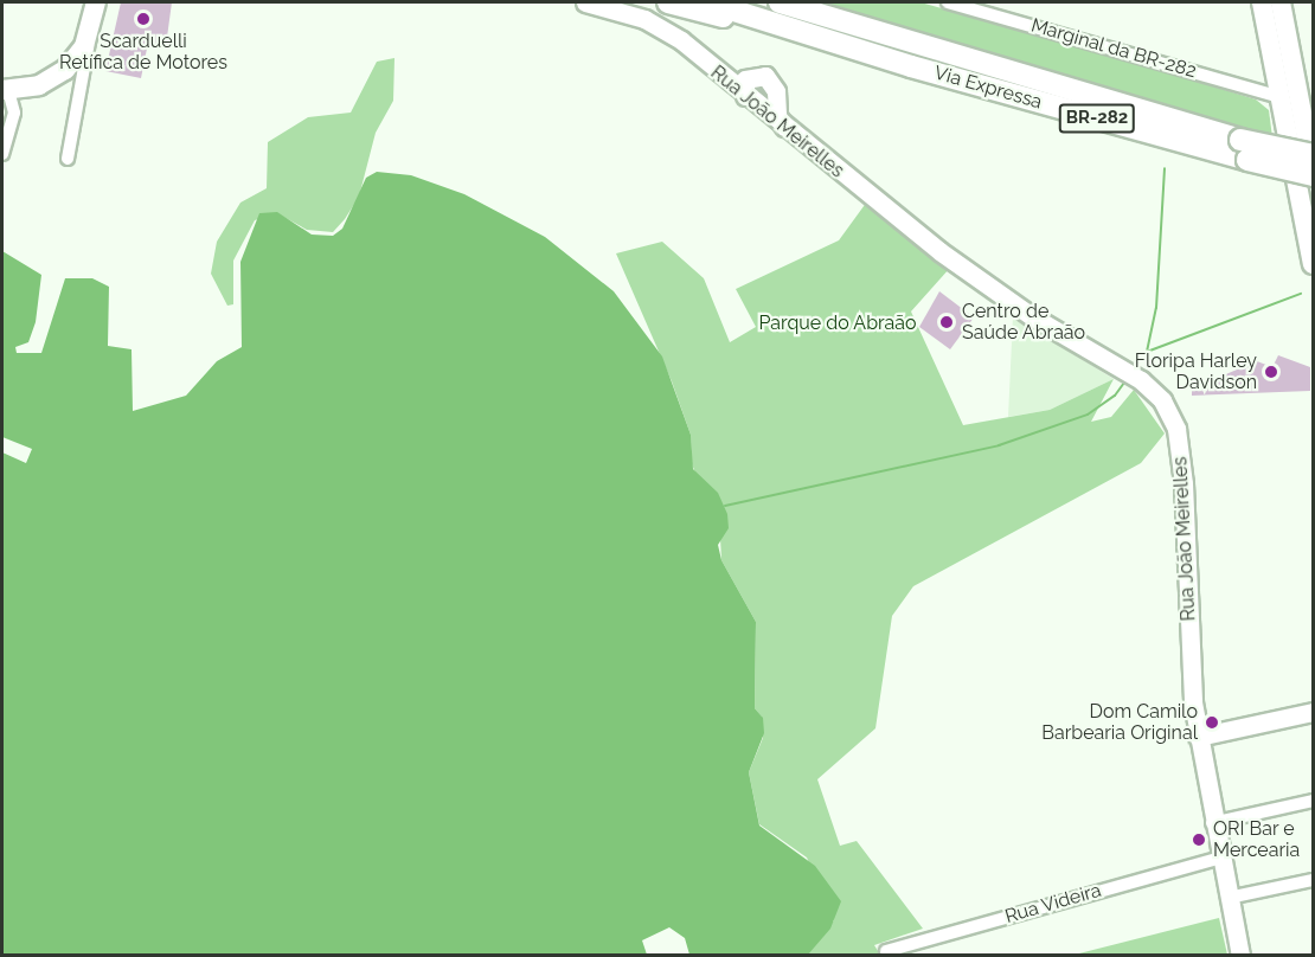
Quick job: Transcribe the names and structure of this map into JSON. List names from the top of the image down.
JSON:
{
  "streets": {
    "highway": ["Via Expressa", "BR-282"],
    "main road": ["Rua João Meirelles"],
    "street": ["Marginal da BR-282", "Rua Videira"]
  },
  "crossings": [
    ["Rua João Meirelles", "Rua Videira"]
  ],
  "parks": ["Parque do Abraão"],
  "places": [
    "Scarduelli Retífica de Motores",
    "Centro de Saúde Abraão",
    "Floripa Harley Davidson",
    "Dom Camilo Barbearia Original",
    "ORI Bar e Mercearia"
  ]
}
